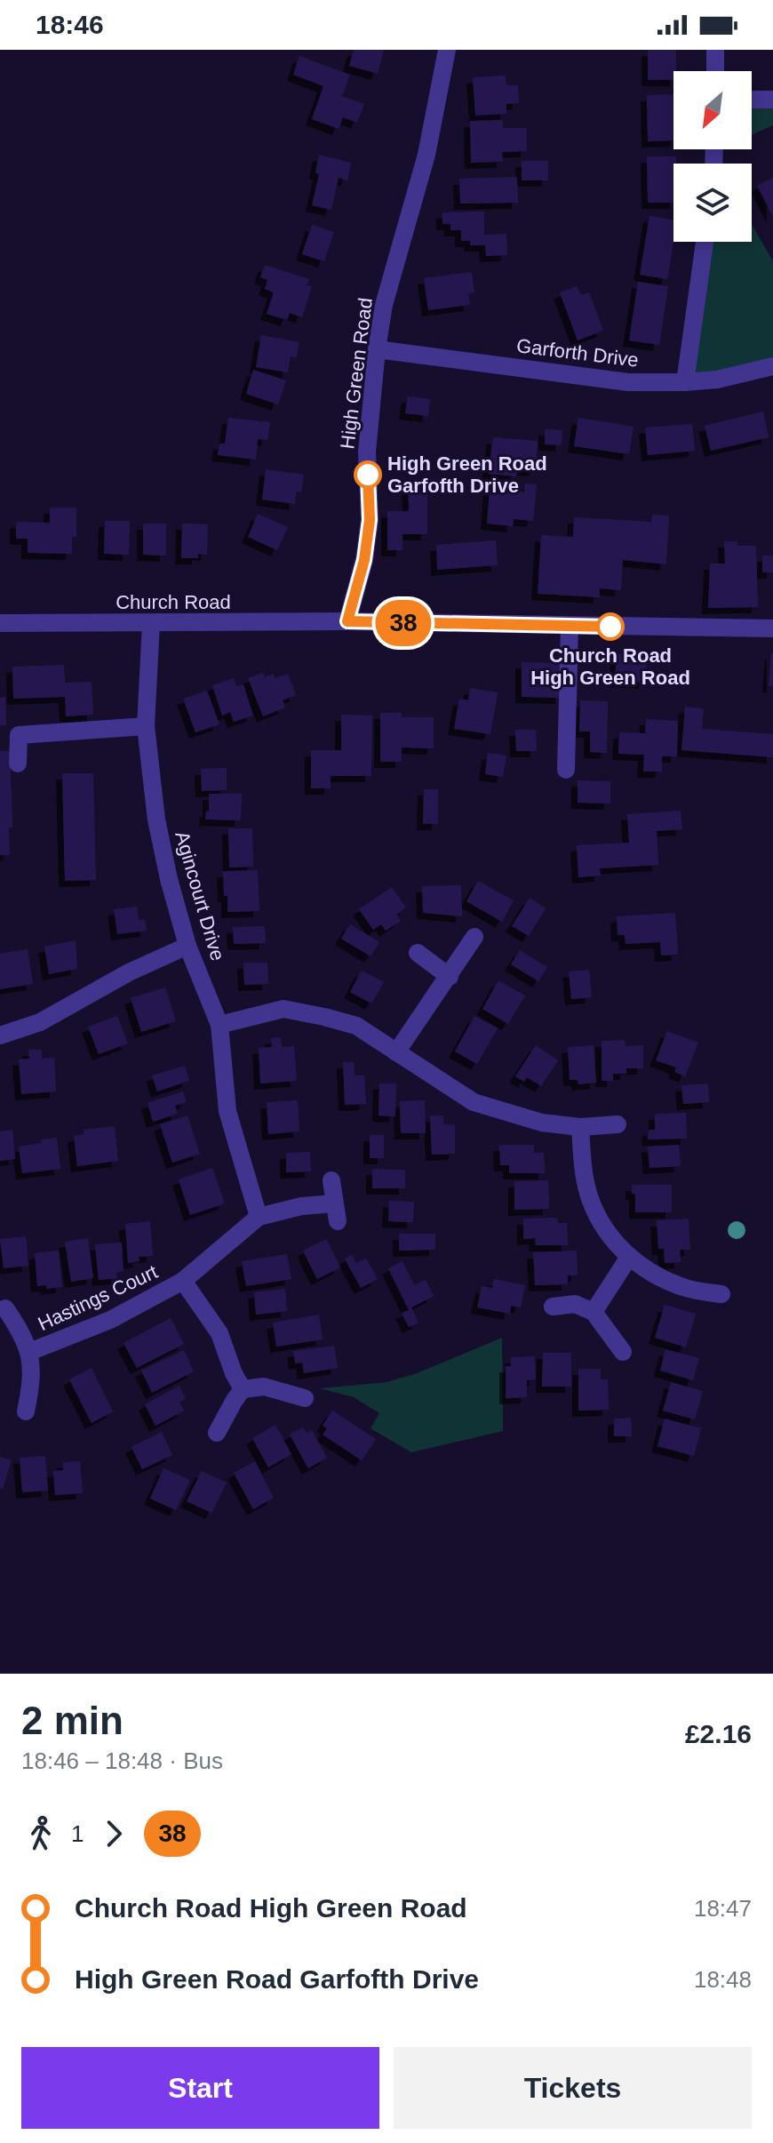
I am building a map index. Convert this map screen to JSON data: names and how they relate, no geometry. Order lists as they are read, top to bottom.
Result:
{
  "streets": {
    "street": [
      "Garforth Drive",
      "High Green Road",
      "Church Road",
      "Agincourt Drive",
      "Hastings Court"
    ]
  },
  "crossings": [
    ["Garforth Drive", "High Green Road"],
    ["High Green Road", "Church Road"],
    ["Church Road", "Agincourt Drive"],
    ["Agincourt Drive", "Hastings Court"]
  ],
  "places": ["High Green Road Garfofth Drive", "Church Road High Green Road"],
  "lines": ["bus line 38"],
  "north": "bottom left",
  "page": {
    "status": "18:46",
    "on_map": "38",
    "heading": ["2 min", "18:46 – 18:48 · Bus", "£2.16"],
    "legs": ["1", "38"],
    "list": [
      {
        "name": "Church Road High Green Road",
        "value": "18:47"
      },
      {
        "name": "High Green Road Garfofth Drive",
        "value": "18:48"
      }
    ],
    "buttons": ["Start", "Tickets"]
  }
}
